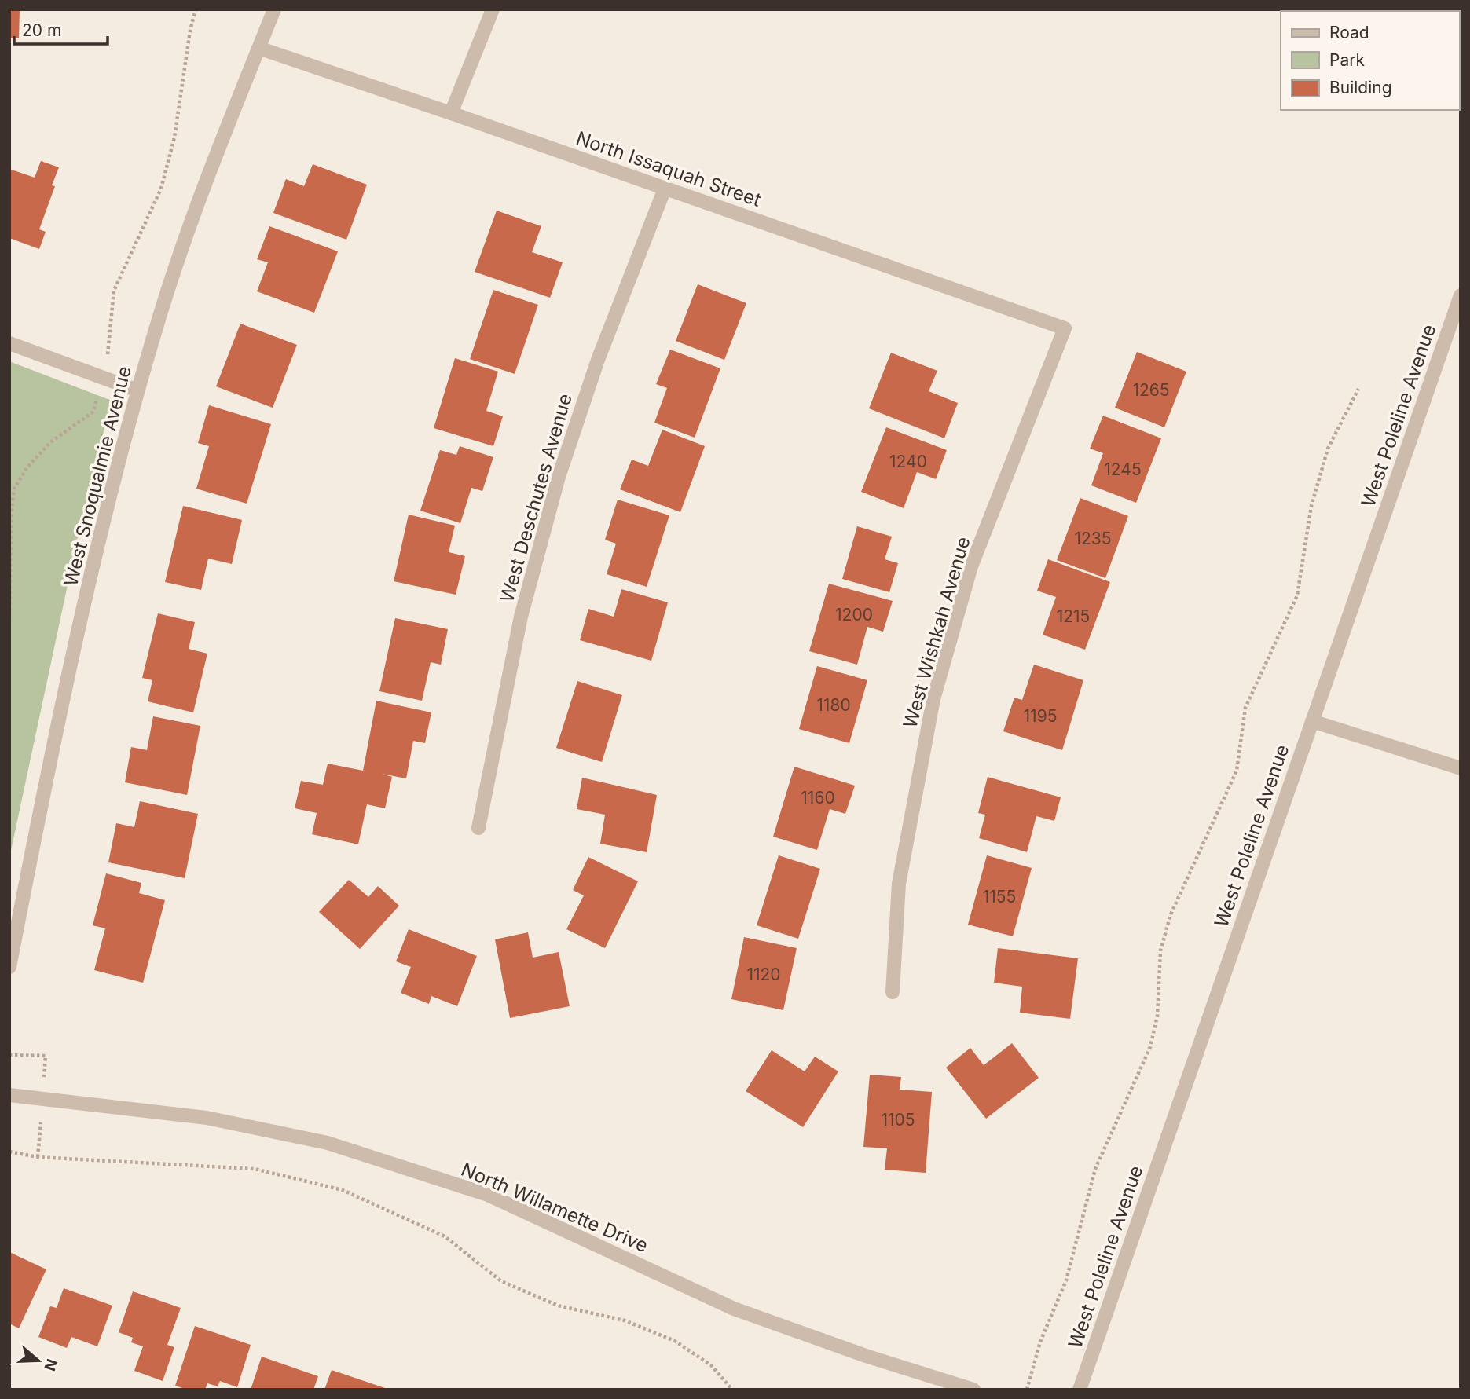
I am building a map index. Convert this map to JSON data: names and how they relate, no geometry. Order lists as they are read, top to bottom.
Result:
{
  "streets": {
    "street": [
      "North Issaquah Street",
      "West Poleline Avenue",
      "West Snoqualmie Avenue",
      "West Deschutes Avenue",
      "West Wishkah Avenue",
      "North Willamette Drive"
    ]
  },
  "crossings": [
    ["North Issaquah Street", "West Snoqualmie Avenue"],
    ["North Issaquah Street", "West Deschutes Avenue"],
    ["North Issaquah Street", "West Wishkah Avenue"]
  ],
  "house_numbers": [
    "1265",
    "1240",
    "1245",
    "1235",
    "1200",
    "1215",
    "1180",
    "1195",
    "1160",
    "1155",
    "1120",
    "1105"
  ],
  "legend": ["Road", "Park", "Building"],
  "scale_bar": "20 m",
  "north": "right"
}
